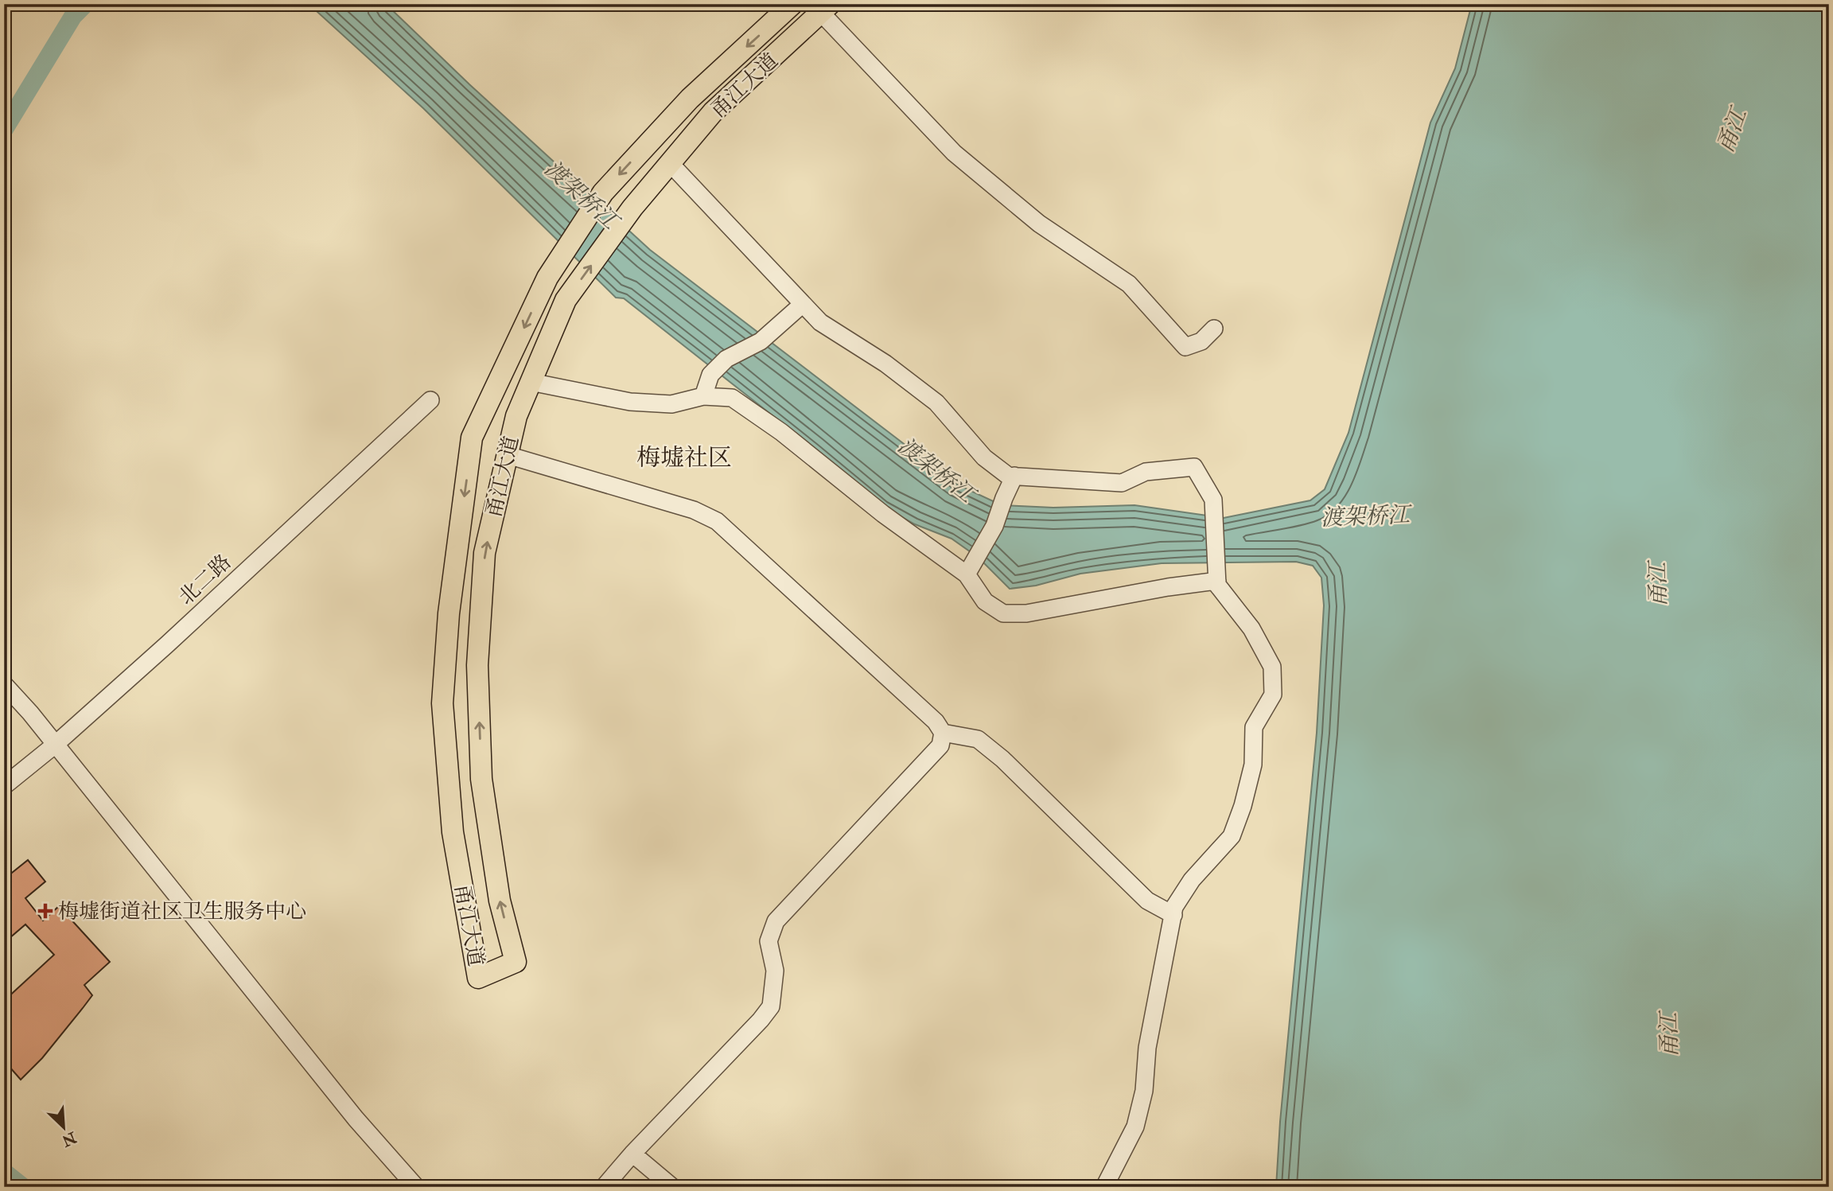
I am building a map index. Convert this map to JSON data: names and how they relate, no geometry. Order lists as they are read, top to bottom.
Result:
{
  "streets": {
    "main road": ["甬江大道"],
    "street": ["北二路"]
  },
  "districts": ["梅墟社区"],
  "water": ["甬江", "渡架桥江"],
  "places": {
    "health": ["梅墟街道社区卫生服务中心"]
  },
  "north": "bottom right"
}
